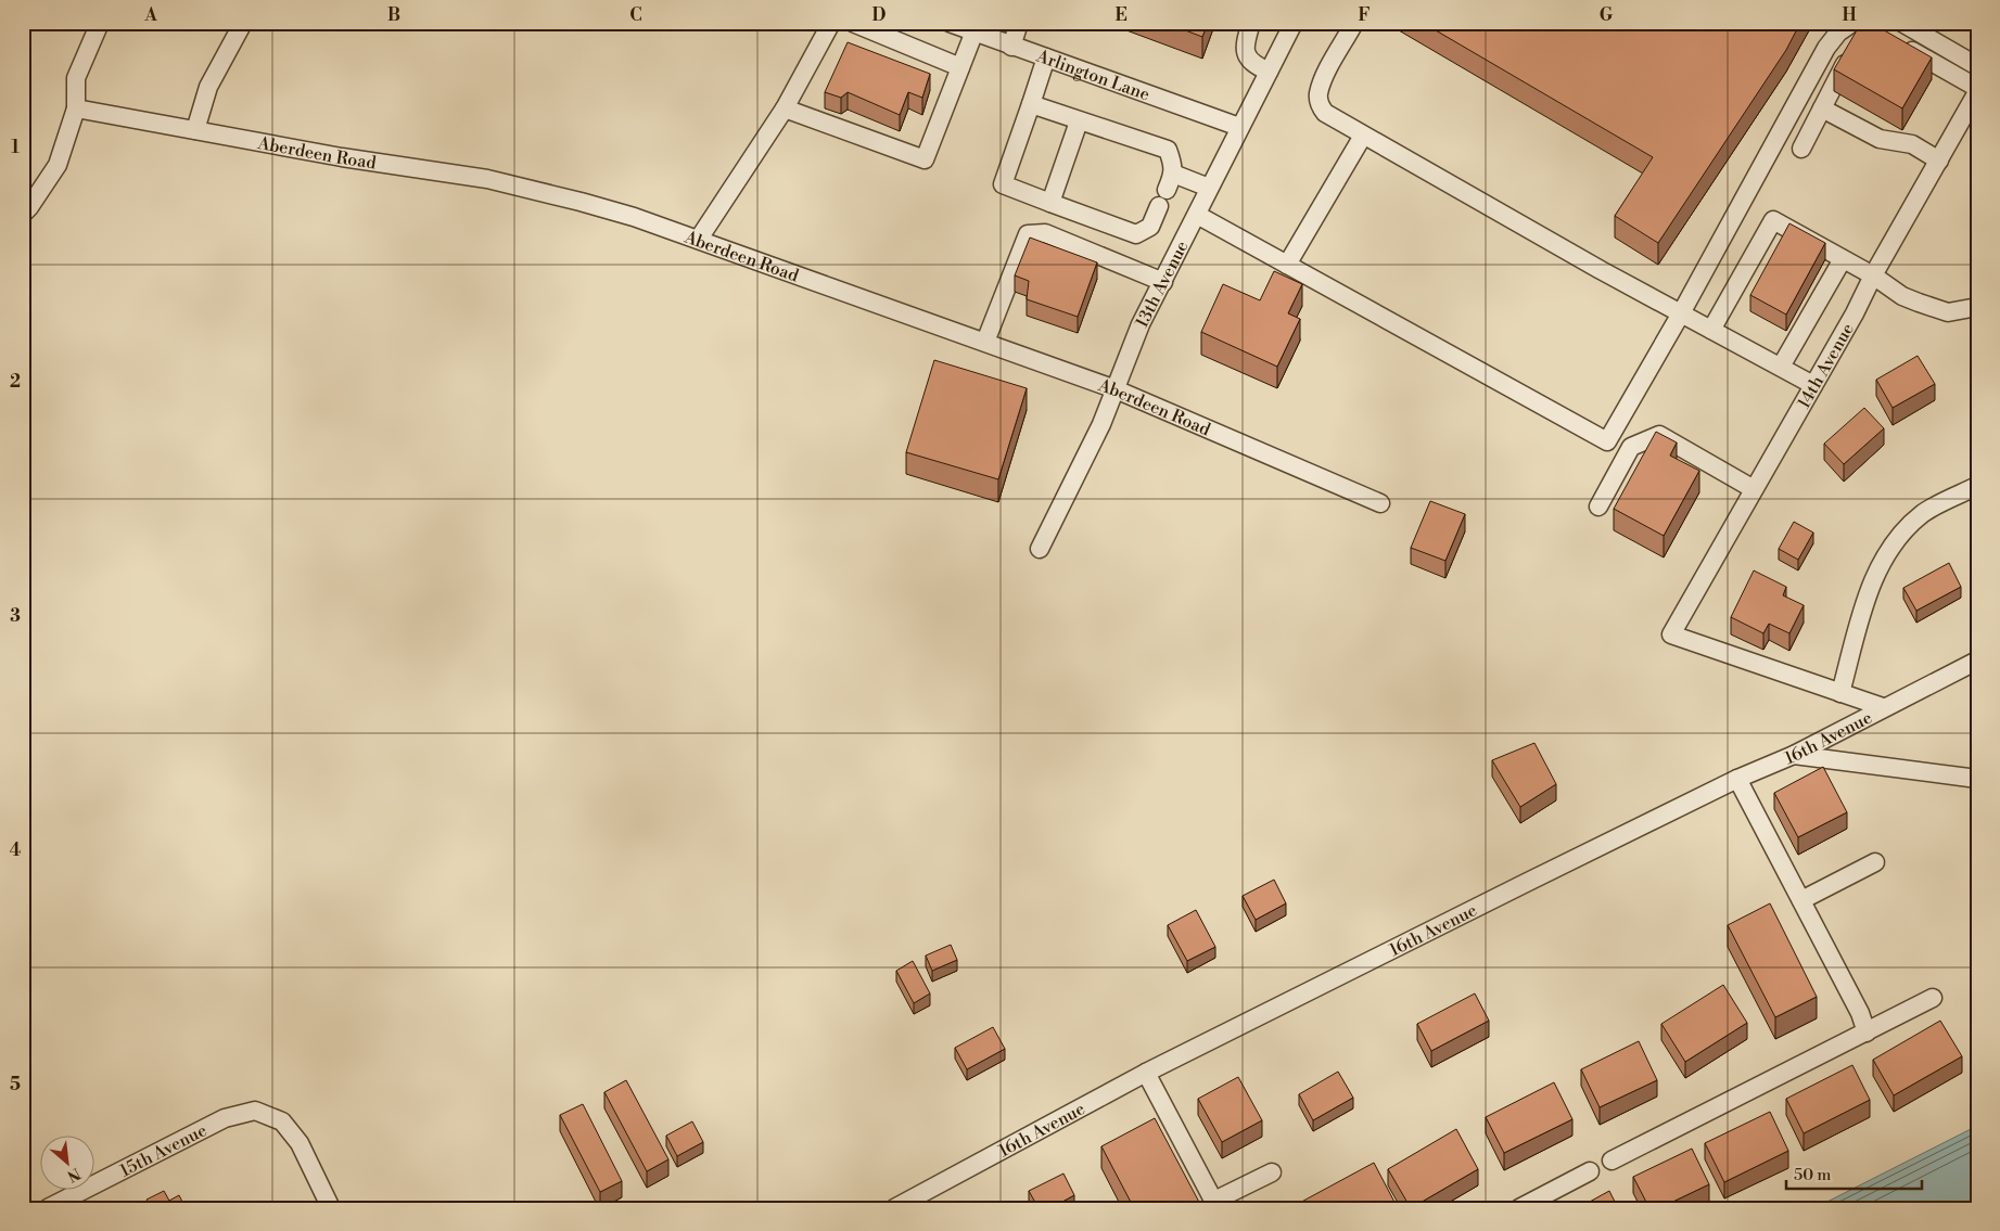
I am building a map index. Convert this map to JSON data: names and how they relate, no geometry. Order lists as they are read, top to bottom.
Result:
{
  "streets": {
    "street": [
      "Arlington Lane",
      "Aberdeen Road",
      "13th Avenue",
      "14th Avenue",
      "16th Avenue",
      "15th Avenue"
    ]
  },
  "crossings": [
    ["Arlington Lane", "13th Avenue"],
    ["Aberdeen Road", "13th Avenue"]
  ],
  "scale_bar": "50 m",
  "north": "bottom right",
  "grid": {
    "columns": [
      "A",
      "B",
      "C",
      "D",
      "E",
      "F",
      "G",
      "H"
    ],
    "rows": [
      "1",
      "2",
      "3",
      "4",
      "5"
    ]
  }
}
